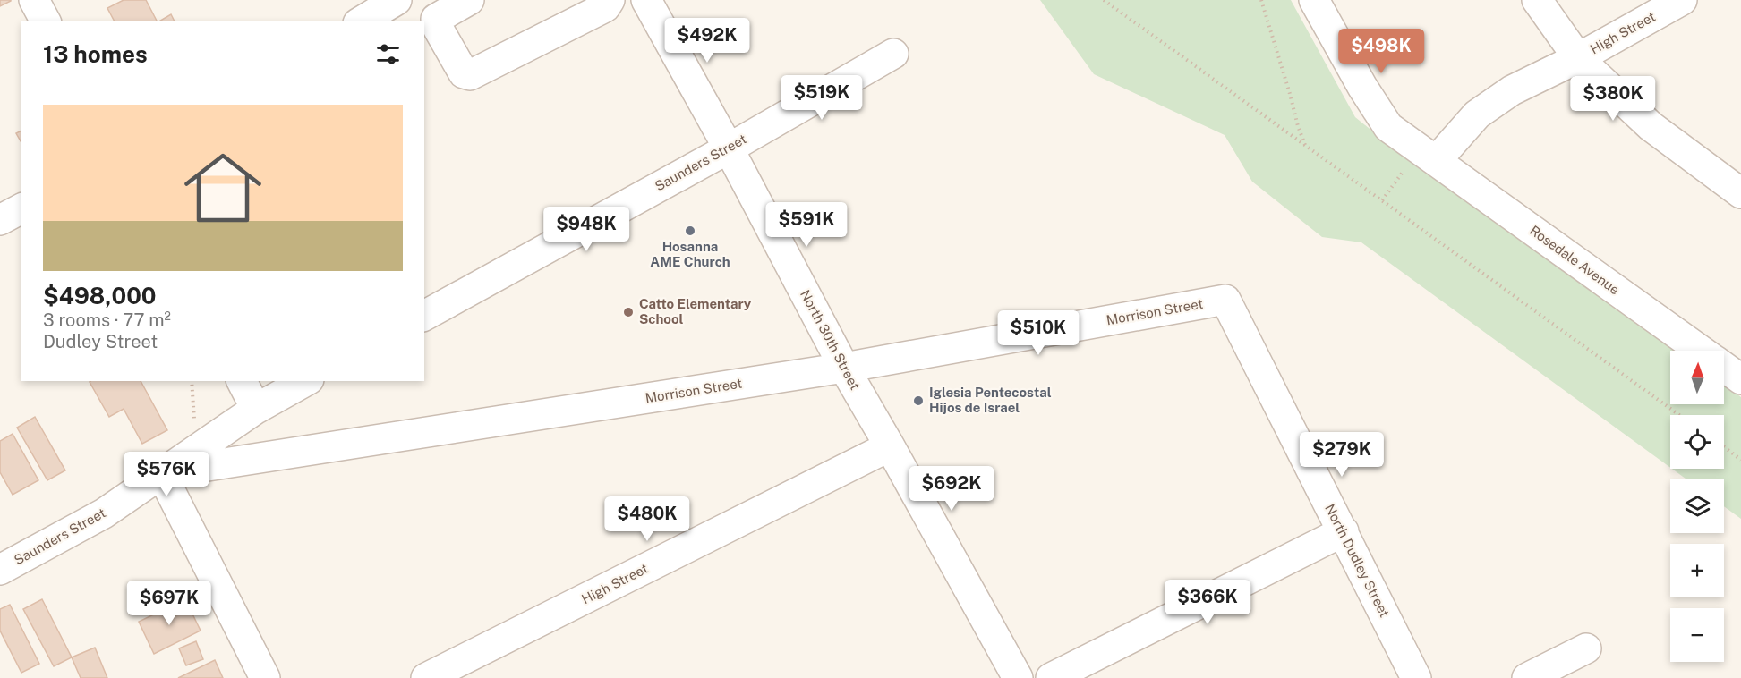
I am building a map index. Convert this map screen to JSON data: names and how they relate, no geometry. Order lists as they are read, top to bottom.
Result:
{
  "streets": {
    "street": [
      "High Street",
      "Saunders Street",
      "Rosedale Avenue",
      "Morrison Street",
      "North 30th Street",
      "North Dudley Street"
    ]
  },
  "crossings": [
    ["High Street", "Rosedale Avenue"],
    ["High Street", "North 30th Street"],
    ["Saunders Street", "Morrison Street"],
    ["Saunders Street", "North 30th Street"],
    ["Morrison Street", "North 30th Street"],
    ["Morrison Street", "North Dudley Street"]
  ],
  "places": ["Hosanna AME Church", "Catto Elementary School", "Iglesia Pentecostal Hijos de Israel"],
  "north": "top",
  "page": {
    "price": [
      "$492K",
      "$498K",
      "$519K",
      "$380K",
      "$591K",
      "$948K",
      "$510K",
      "$279K",
      "$576K",
      "$692K",
      "$480K",
      "$366K",
      "$697K"
    ],
    "heading": "13 homes",
    "list": [
      {
        "name": "$498,000",
        "note": "3 rooms · 77 m² · Dudley Street"
      }
    ],
    "map_buttons": ["+", "−"]
  }
}
